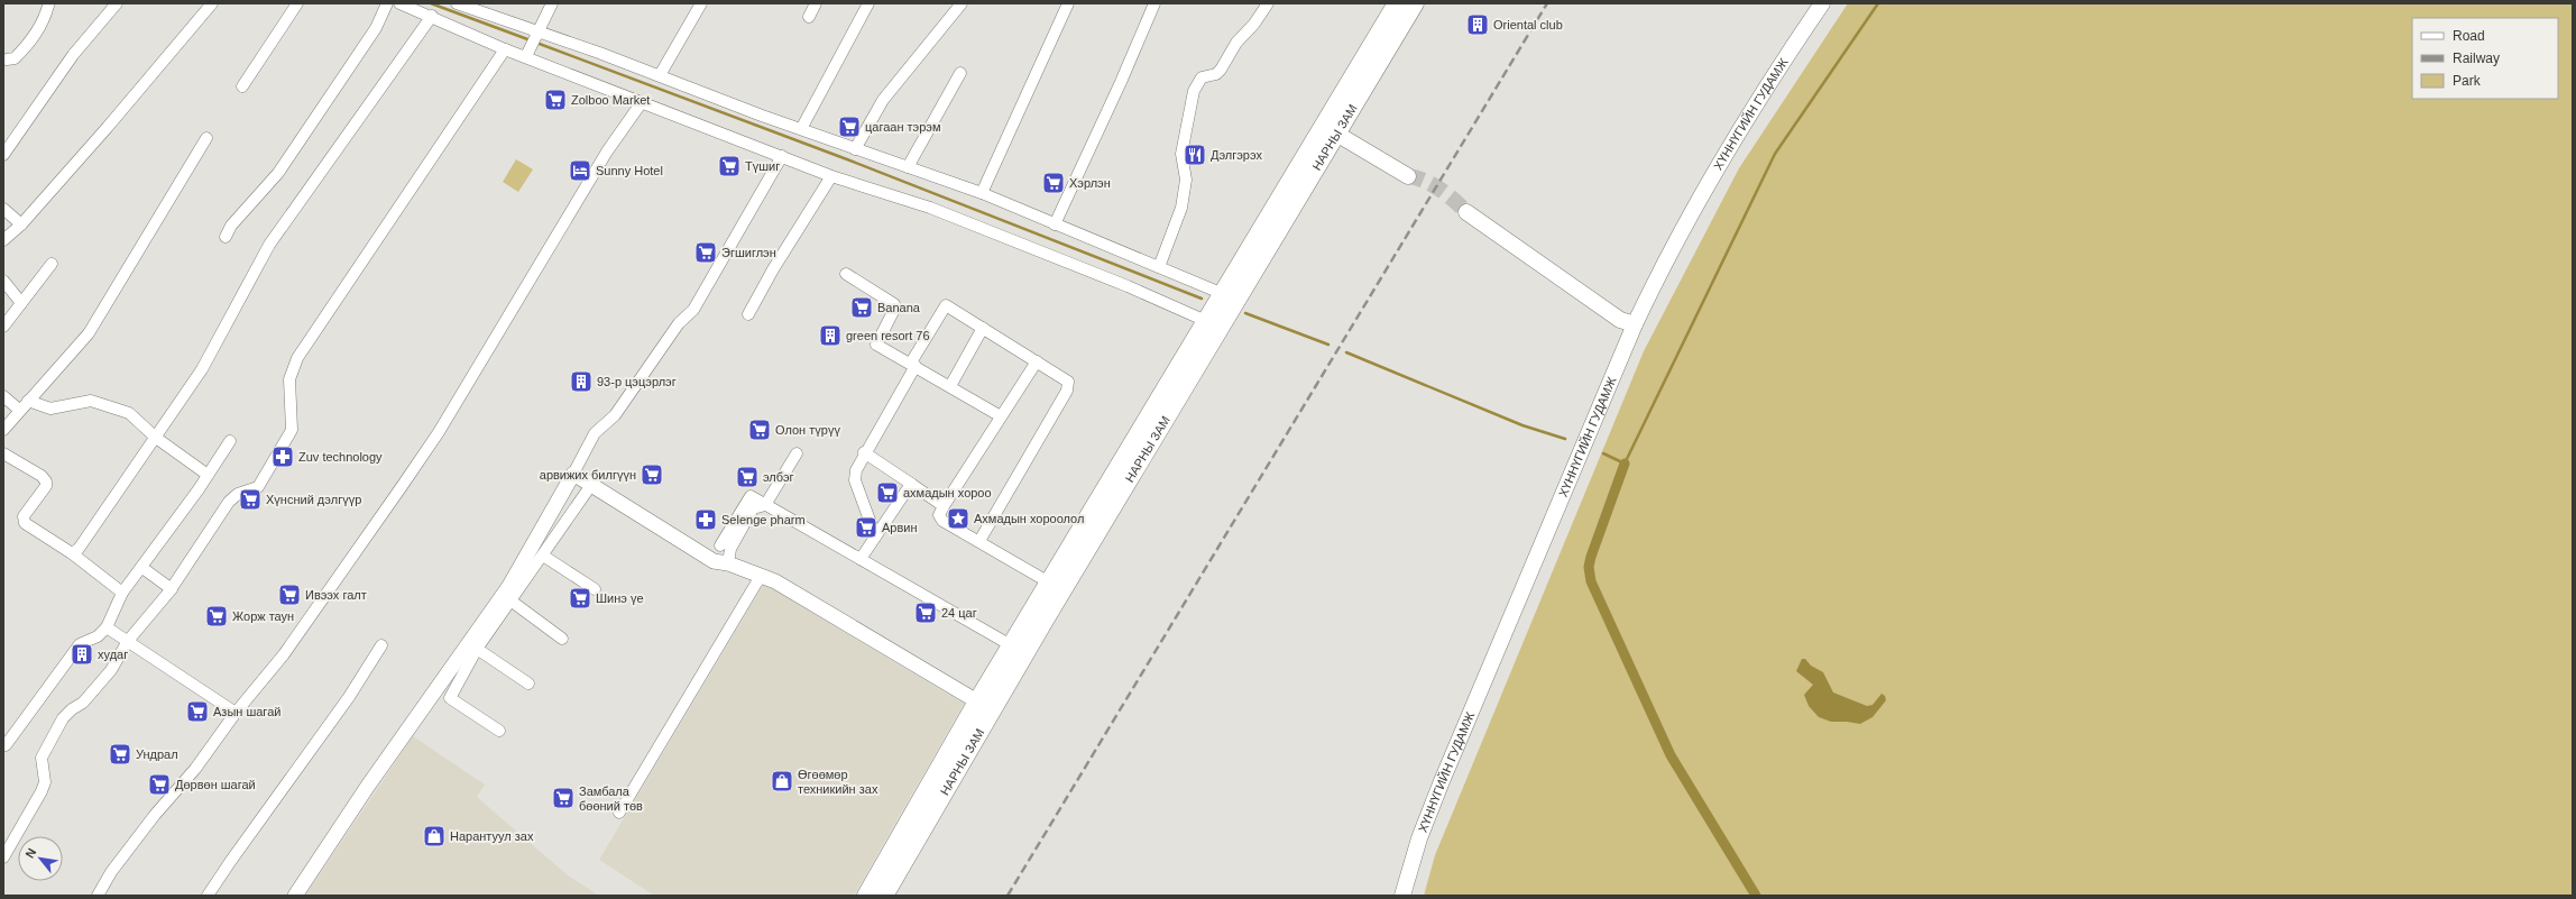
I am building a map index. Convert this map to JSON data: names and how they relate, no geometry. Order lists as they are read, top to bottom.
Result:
{
  "streets": {
    "main road": ["ХҮННҮГИЙН ГУДАМЖ", "НАРНЫ ЗАМ"]
  },
  "places": {
    "building": [
      "Oriental club",
      "green resort 76",
      "93-р цэцэрлэг",
      "худаг"
    ],
    "supermarket": [
      "Zolboo Market",
      "цагаан тэрэм",
      "Түшиг",
      "Хэрлэн",
      "Эгшиглэн",
      "Banana",
      "Олон түрүү",
      "арвижих билгүүн",
      "элбэг",
      "ахмадын хороо",
      "Хүнсний дэлгүүр",
      "Арвин",
      "Ивээх галт",
      "Шинэ үе",
      "24 цаг",
      "Жорж таун",
      "Азын шагай",
      "Ундрал",
      "Дөрвөн шагай",
      "Замбала бөөний төв"
    ],
    "restaurant": ["Дэлгэрэх"],
    "hotel": ["Sunny Hotel"],
    "pharmacy": ["Zuv technology", "Selenge pharm"],
    "place": ["Ахмадын хороолол"],
    "shop": ["Өгөөмөр техникийн зах", "Нарантуул зах"]
  },
  "legend": ["Road", "Railway", "Park"],
  "north": "top left"
}
